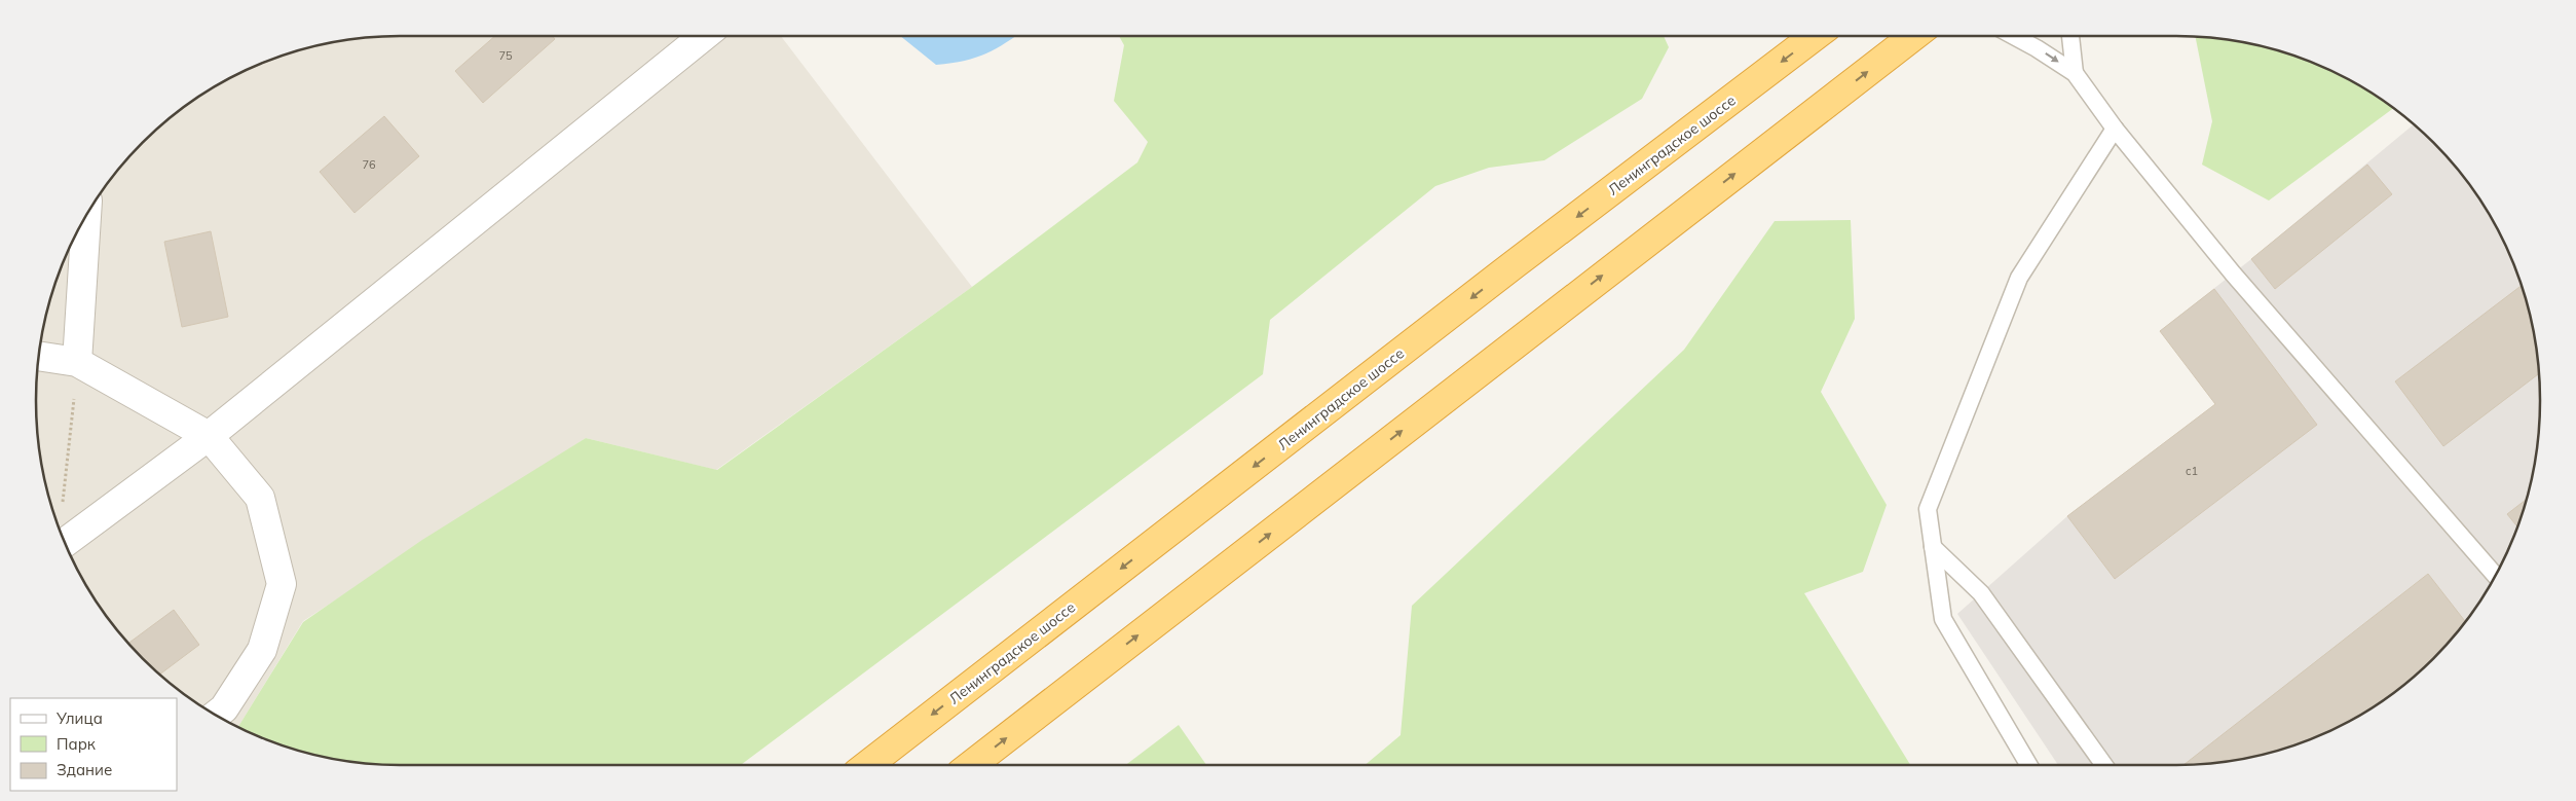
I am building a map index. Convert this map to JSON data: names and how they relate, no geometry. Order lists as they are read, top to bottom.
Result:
{
  "streets": {
    "highway": ["Ленинградское шоссе"]
  },
  "house_numbers": ["75", "76", "с1"],
  "legend": ["Улица", "Парк", "Здание"]
}
